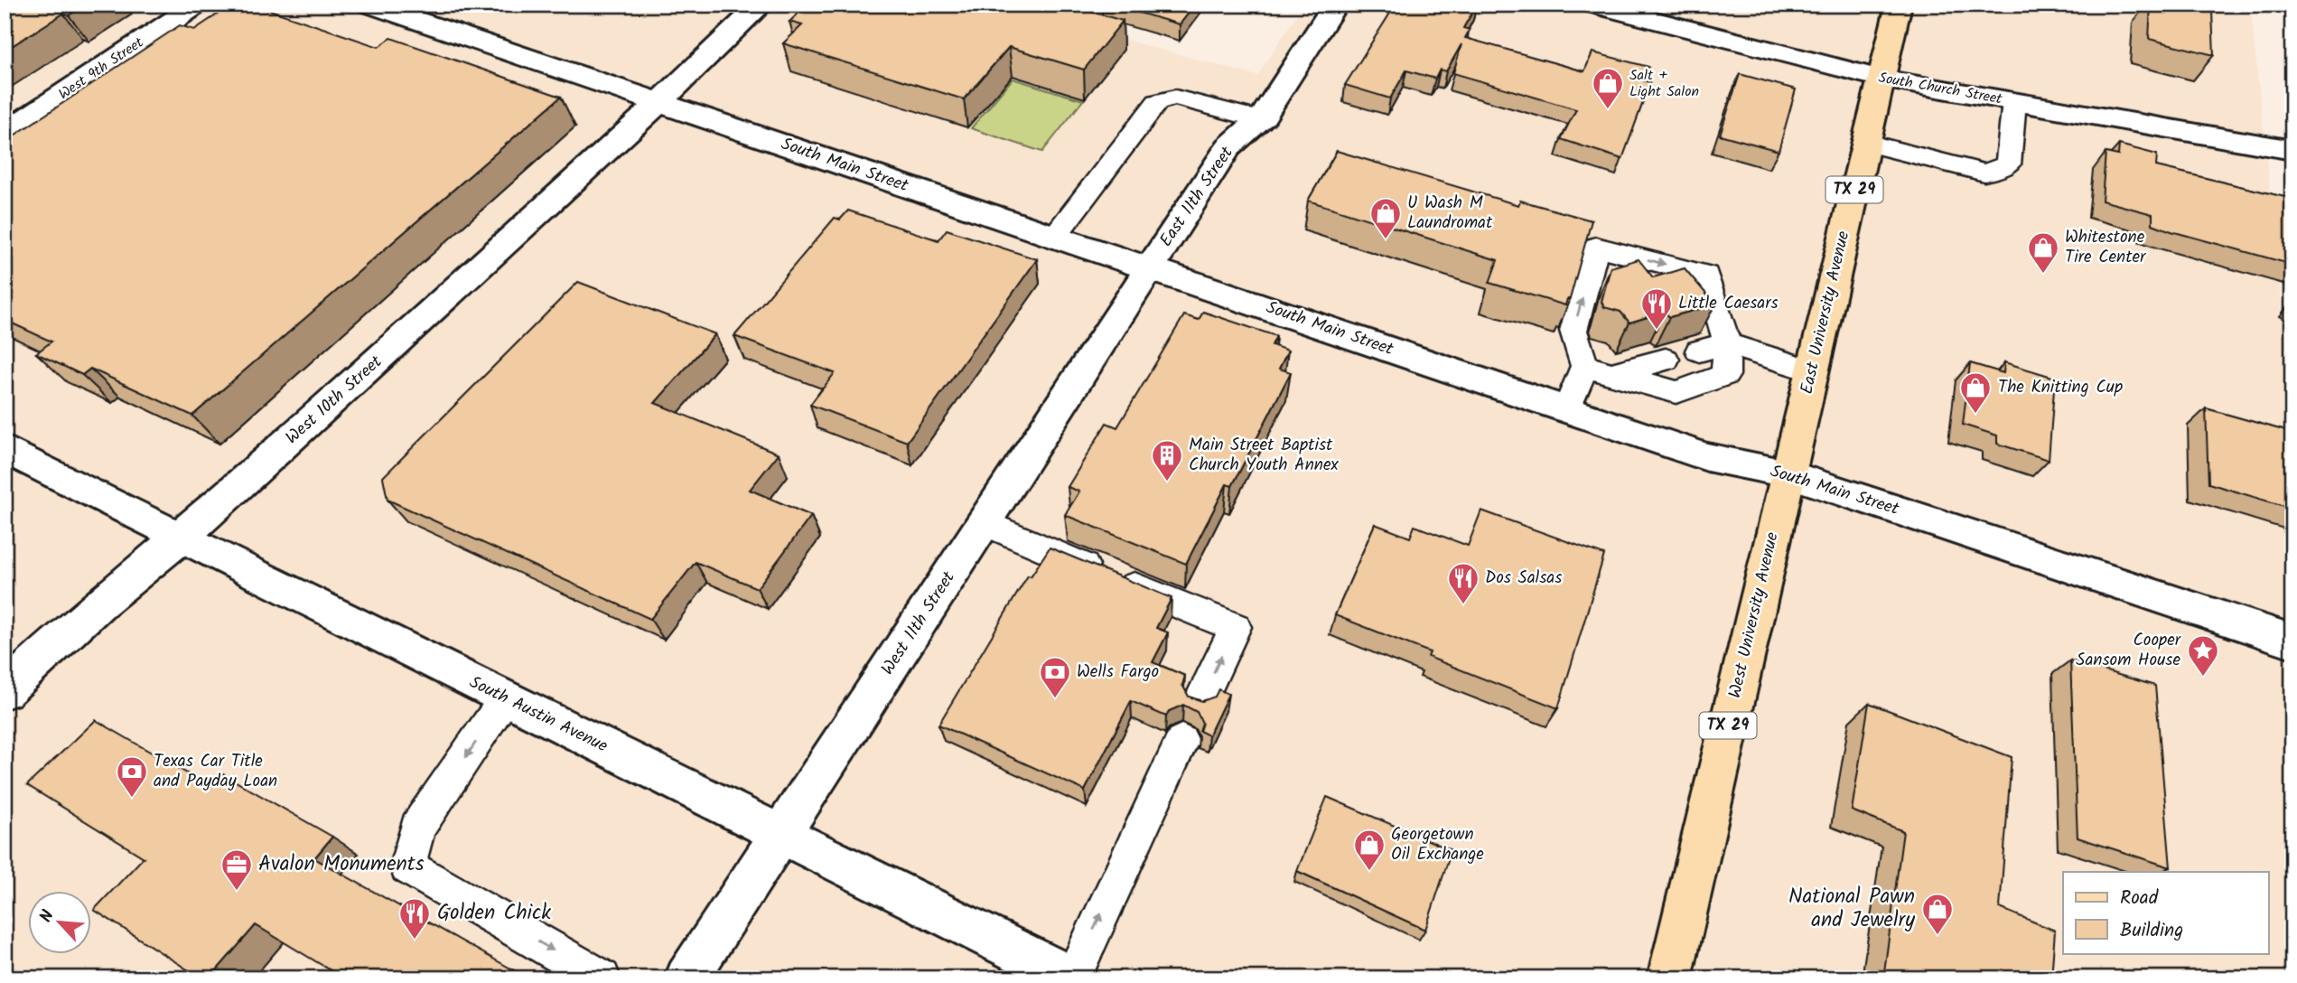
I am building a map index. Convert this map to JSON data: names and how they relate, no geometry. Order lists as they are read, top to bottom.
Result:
{
  "streets": {
    "main road": ["TX 29", "East University Avenue", "West University Avenue"],
    "street": [
      "West 9th Street",
      "South Church Street",
      "South Main Street",
      "East 11th Street",
      "West 10th Street",
      "West 11th Street",
      "South Austin Avenue"
    ]
  },
  "crossings": [
    ["South Church Street", "East University Avenue"],
    ["South Main Street", "East 11th Street"],
    ["South Main Street", "East University Avenue"],
    ["South Main Street", "West 10th Street"],
    ["South Main Street", "West University Avenue"],
    ["South Main Street", "West 11th Street"],
    ["East 11th Street", "West 11th Street"],
    ["East University Avenue", "West University Avenue"],
    ["West 10th Street", "South Austin Avenue"],
    ["West 11th Street", "South Austin Avenue"]
  ],
  "places": {
    "shop": [
      "Salt + Light Salon",
      "U Wash M Laundromat",
      "Whitestone Tire Center",
      "The Knitting Cup",
      "Georgetown Oil Exchange",
      "National Pawn and Jewelry"
    ],
    "restaurant": ["Little Caesars", "Dos Salsas", "Golden Chick"],
    "building": ["Main Street Baptist Church Youth Annex"],
    "place": ["Cooper Sansom House"],
    "bank": ["Wells Fargo", "Texas Car Title and Payday Loan"],
    "office": ["Avalon Monuments"]
  },
  "legend": ["Road", "Building"],
  "north": "top left"
}
